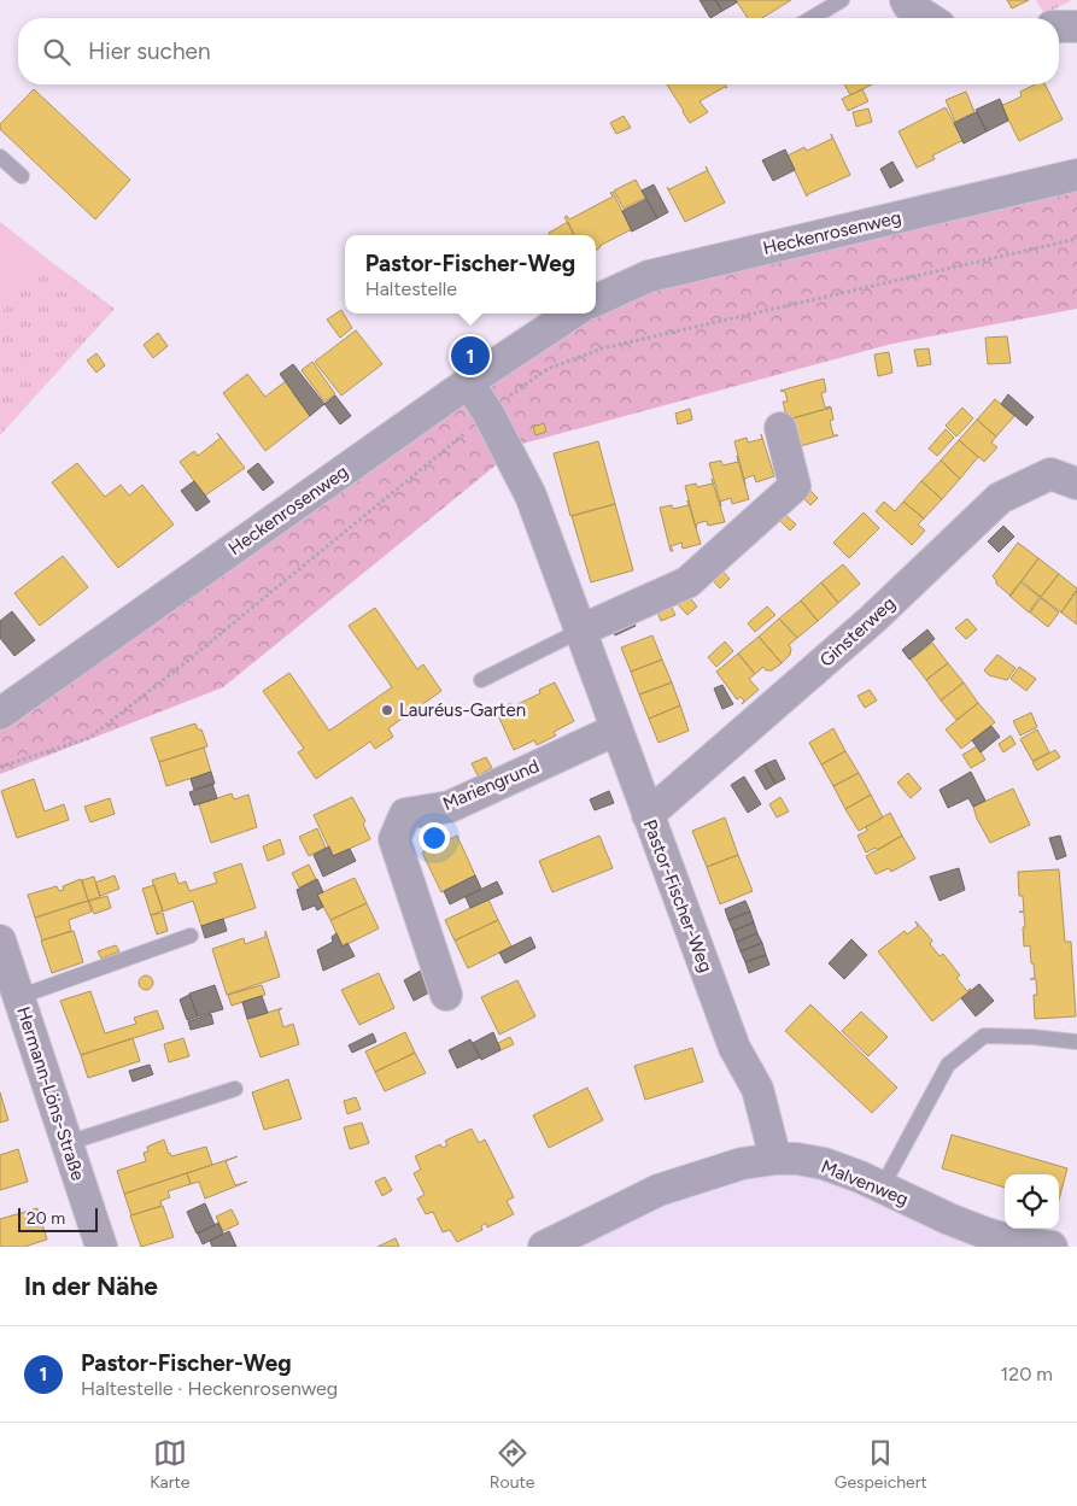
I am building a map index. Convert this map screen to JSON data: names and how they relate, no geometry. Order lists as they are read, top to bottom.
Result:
{
  "streets": {
    "street": [
      "Heckenrosenweg",
      "Ginsterweg",
      "Mariengrund",
      "Pastor-Fischer-Weg",
      "Hermann-Löns-Straße",
      "Malvenweg"
    ]
  },
  "crossings": [
    ["Heckenrosenweg", "Pastor-Fischer-Weg"],
    ["Ginsterweg", "Pastor-Fischer-Weg"],
    ["Mariengrund", "Pastor-Fischer-Weg"],
    ["Pastor-Fischer-Weg", "Malvenweg"]
  ],
  "places": ["Lauréus-Garten"],
  "scale_bar": "20 m",
  "page": {
    "search": "Hier suchen",
    "popup": ["Pastor-Fischer-Weg", "Haltestelle"],
    "pins": "1",
    "scale": "20 m",
    "heading": "In der Nähe",
    "list": [
      {
        "mark": "1",
        "name": "Pastor-Fischer-Weg",
        "note": "Haltestelle · Heckenrosenweg",
        "value": "120 m"
      }
    ],
    "nav": ["Karte", "Route", "Gespeichert"]
  }
}
